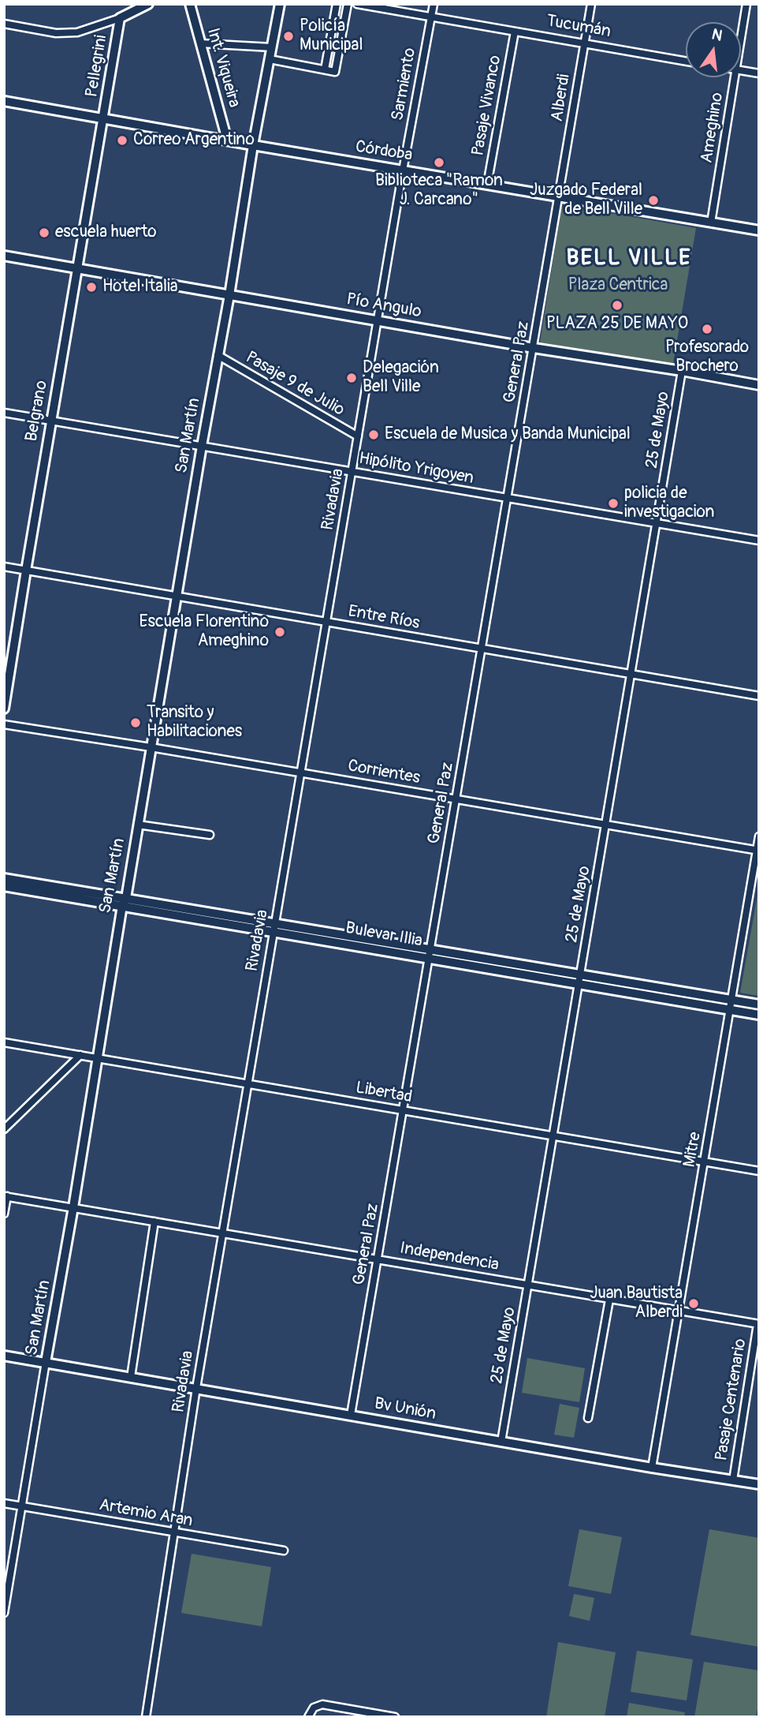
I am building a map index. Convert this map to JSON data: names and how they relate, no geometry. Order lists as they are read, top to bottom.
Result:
{
  "streets": {
    "main road": [
      "Pellegrini",
      "Int. Viqueira",
      "Córdoba",
      "Pío Angulo",
      "Belgrano",
      "San Martín",
      "Bulevar Illia",
      "Bv Unión"
    ],
    "street": [
      "Tucumán",
      "Sarmiento",
      "Alberdi",
      "Pasaje Vivanco",
      "Ameghino",
      "General Paz",
      "Pasaje 9 de Julio",
      "25 de Mayo",
      "Hipólito Yrigoyen",
      "Rivadavia",
      "Entre Ríos",
      "Corrientes",
      "Libertad",
      "Mitre",
      "Independencia",
      "Pasaje Centenario",
      "Artemio Aran"
    ]
  },
  "crossings": [
    ["Tucumán", "Sarmiento"],
    ["Tucumán", "Alberdi"],
    ["Tucumán", "Pasaje Vivanco"],
    ["Pellegrini", "Córdoba"],
    ["Pellegrini", "Belgrano"],
    ["Int. Viqueira", "Córdoba"],
    ["Sarmiento", "Córdoba"],
    ["Sarmiento", "Rivadavia"],
    ["Alberdi", "Córdoba"],
    ["Alberdi", "General Paz"],
    ["Pasaje Vivanco", "Córdoba"],
    ["Ameghino", "Córdoba"],
    ["Córdoba", "General Paz"],
    ["Córdoba", "Belgrano"],
    ["Córdoba", "San Martín"],
    ["Córdoba", "Rivadavia"],
    ["Pío Angulo", "General Paz"],
    ["Pío Angulo", "Belgrano"],
    ["Pío Angulo", "25 de Mayo"],
    ["Pío Angulo", "San Martín"],
    ["Pío Angulo", "Rivadavia"],
    ["General Paz", "Hipólito Yrigoyen"],
    ["General Paz", "Entre Ríos"],
    ["General Paz", "Corrientes"],
    ["General Paz", "Bulevar Illia"],
    ["General Paz", "Libertad"],
    ["General Paz", "Independencia"],
    ["General Paz", "Bv Unión"],
    ["Pasaje 9 de Julio", "San Martín"],
    ["Pasaje 9 de Julio", "Rivadavia"],
    ["Belgrano", "Hipólito Yrigoyen"],
    ["Belgrano", "Entre Ríos"],
    ["25 de Mayo", "Hipólito Yrigoyen"],
    ["25 de Mayo", "Entre Ríos"],
    ["25 de Mayo", "Corrientes"],
    ["25 de Mayo", "Bulevar Illia"],
    ["25 de Mayo", "Libertad"],
    ["25 de Mayo", "Independencia"],
    ["25 de Mayo", "Bv Unión"],
    ["San Martín", "Hipólito Yrigoyen"],
    ["San Martín", "Entre Ríos"],
    ["San Martín", "Corrientes"],
    ["San Martín", "Bulevar Illia"],
    ["San Martín", "Libertad"],
    ["San Martín", "Independencia"],
    ["San Martín", "Bv Unión"],
    ["San Martín", "Artemio Aran"],
    ["Hipólito Yrigoyen", "Rivadavia"],
    ["Rivadavia", "Entre Ríos"],
    ["Rivadavia", "Corrientes"],
    ["Rivadavia", "Bulevar Illia"],
    ["Rivadavia", "Libertad"],
    ["Rivadavia", "Independencia"],
    ["Rivadavia", "Bv Unión"],
    ["Rivadavia", "Artemio Aran"],
    ["Corrientes", "Mitre"],
    ["Bulevar Illia", "Mitre"],
    ["Libertad", "Mitre"],
    ["Mitre", "Independencia"],
    ["Mitre", "Bv Unión"],
    ["Independencia", "Pasaje Centenario"],
    ["Pasaje Centenario", "Bv Unión"]
  ],
  "districts": ["BELL VILLE"],
  "parks": ["Plaza Centrica"],
  "places": [
    "Policía Municipal",
    "Correo Argentino",
    "Biblioteca \"Ramon J. Carcano\"",
    "Juzgado Federal de Bell Ville",
    "escuela huerto",
    "Hotel Italia",
    "PLAZA 25 DE MAYO",
    "Profesorado Brochero",
    "Delegación Bell Ville",
    "Escuela de Musica y Banda Municipal",
    "policia de investigacion",
    "Escuela Florentino Ameghino",
    "Transito y Habilitaciones",
    "Juan Bautista Alberdi"
  ],
  "north": "top"
}
